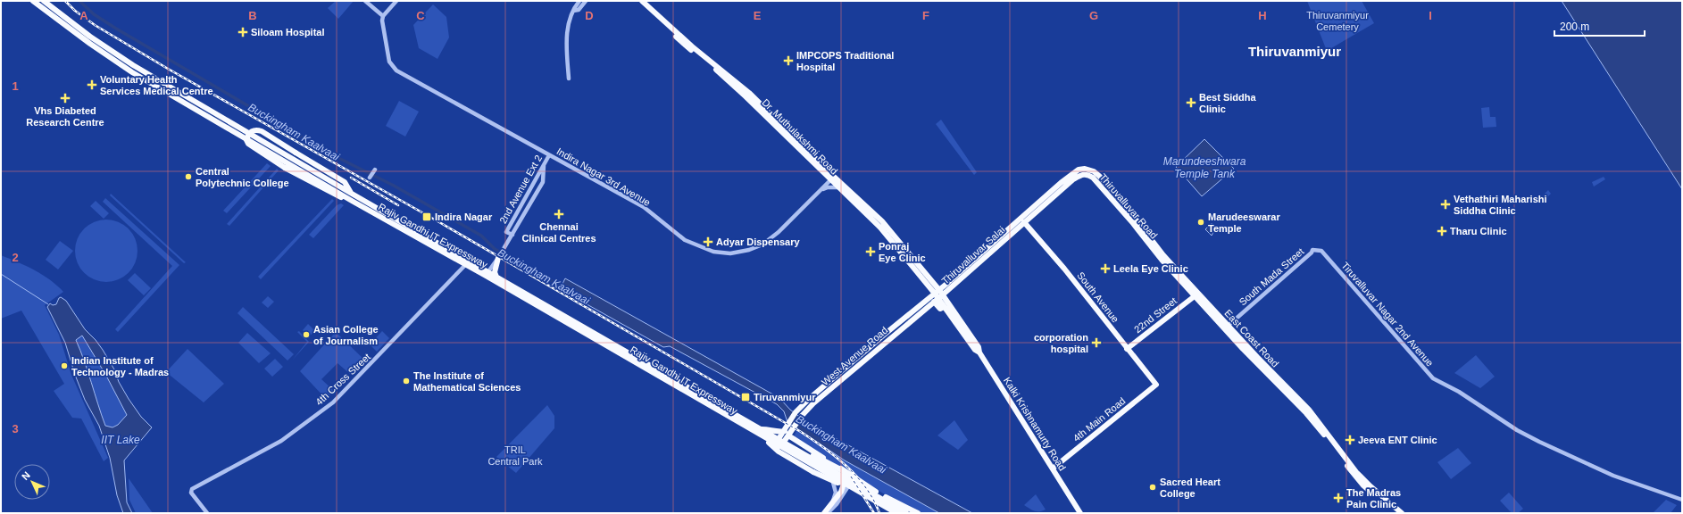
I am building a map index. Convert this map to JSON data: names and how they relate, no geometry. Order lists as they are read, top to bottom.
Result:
{
  "streets": {
    "main road": [
      "Dr. Muthulakshmi Road",
      "Thiruvalluvar Road",
      "Rajiv Gandhi IT Expressway",
      "Thiruvalluvar Salai",
      "South Avenue",
      "22nd Street",
      "East Coast Road",
      "West Avenue Road",
      "4th Main Road",
      "Kalki Krishnamurty Road"
    ],
    "street": [
      "Indira Nagar 3rd Avenue",
      "2nd Avenue Ext 2",
      "South Mada Street",
      "Tiruvalluvar Nagar 2nd Avenue",
      "4th Cross Street"
    ]
  },
  "crossings": [
    ["Dr. Muthulakshmi Road", "Indira Nagar 3rd Avenue"],
    ["Dr. Muthulakshmi Road", "Thiruvalluvar Road"],
    ["Dr. Muthulakshmi Road", "Thiruvalluvar Salai"],
    ["Dr. Muthulakshmi Road", "West Avenue Road"],
    ["Dr. Muthulakshmi Road", "Kalki Krishnamurty Road"],
    ["Indira Nagar 3rd Avenue", "2nd Avenue Ext 2"],
    ["Thiruvalluvar Road", "Thiruvalluvar Salai"],
    ["Thiruvalluvar Road", "South Avenue"],
    ["Thiruvalluvar Road", "22nd Street"],
    ["Thiruvalluvar Road", "East Coast Road"],
    ["Thiruvalluvar Road", "West Avenue Road"],
    ["Thiruvalluvar Road", "Kalki Krishnamurty Road"],
    ["Rajiv Gandhi IT Expressway", "West Avenue Road"],
    ["Rajiv Gandhi IT Expressway", "4th Cross Street"],
    ["Thiruvalluvar Salai", "South Avenue"],
    ["Thiruvalluvar Salai", "West Avenue Road"],
    ["Thiruvalluvar Salai", "Kalki Krishnamurty Road"],
    ["South Mada Street", "Tiruvalluvar Nagar 2nd Avenue"],
    ["South Mada Street", "East Coast Road"],
    ["South Avenue", "22nd Street"],
    ["South Avenue", "4th Main Road"],
    ["22nd Street", "East Coast Road"],
    ["West Avenue Road", "Kalki Krishnamurty Road"],
    ["4th Main Road", "Kalki Krishnamurty Road"]
  ],
  "districts": ["Thiruvanmiyur"],
  "water": ["Buckingham Kaalvaai", "Marundeeshwara Temple Tank", "IIT Lake"],
  "parks": ["Thiruvanmiyur Cemetery", "TRIL Central Park"],
  "places": {
    "health": [
      "Siloam Hospital",
      "IMPCOPS Traditional Hospital",
      "Voluntary Health Services Medical Centre",
      "Vhs Diabeted Research Centre",
      "Best Siddha Clinic",
      "Vethathiri Maharishi Siddha Clinic",
      "Chennai Clinical Centres",
      "Tharu Clinic",
      "Adyar Dispensary",
      "Ponraj Eye Clinic",
      "Leela Eye Clinic",
      "corporation hospital",
      "Jeeva ENT Clinic",
      "The Madras Pain Clinic"
    ],
    "other": [
      "Central Polytechnic College",
      "Marudeeswarar Temple",
      "Asian College of Journalism",
      "Indian Institute of Technology - Madras",
      "The Institute of Mathematical Sciences",
      "Sacred Heart College"
    ],
    "transit": ["Indira Nagar", "Tiruvanmiyur"]
  },
  "scale_bar": "200 m",
  "north": "top left",
  "grid": {
    "columns": [
      "A",
      "B",
      "C",
      "D",
      "E",
      "F",
      "G",
      "H",
      "I"
    ],
    "rows": ["1", "2", "3"]
  }
}
